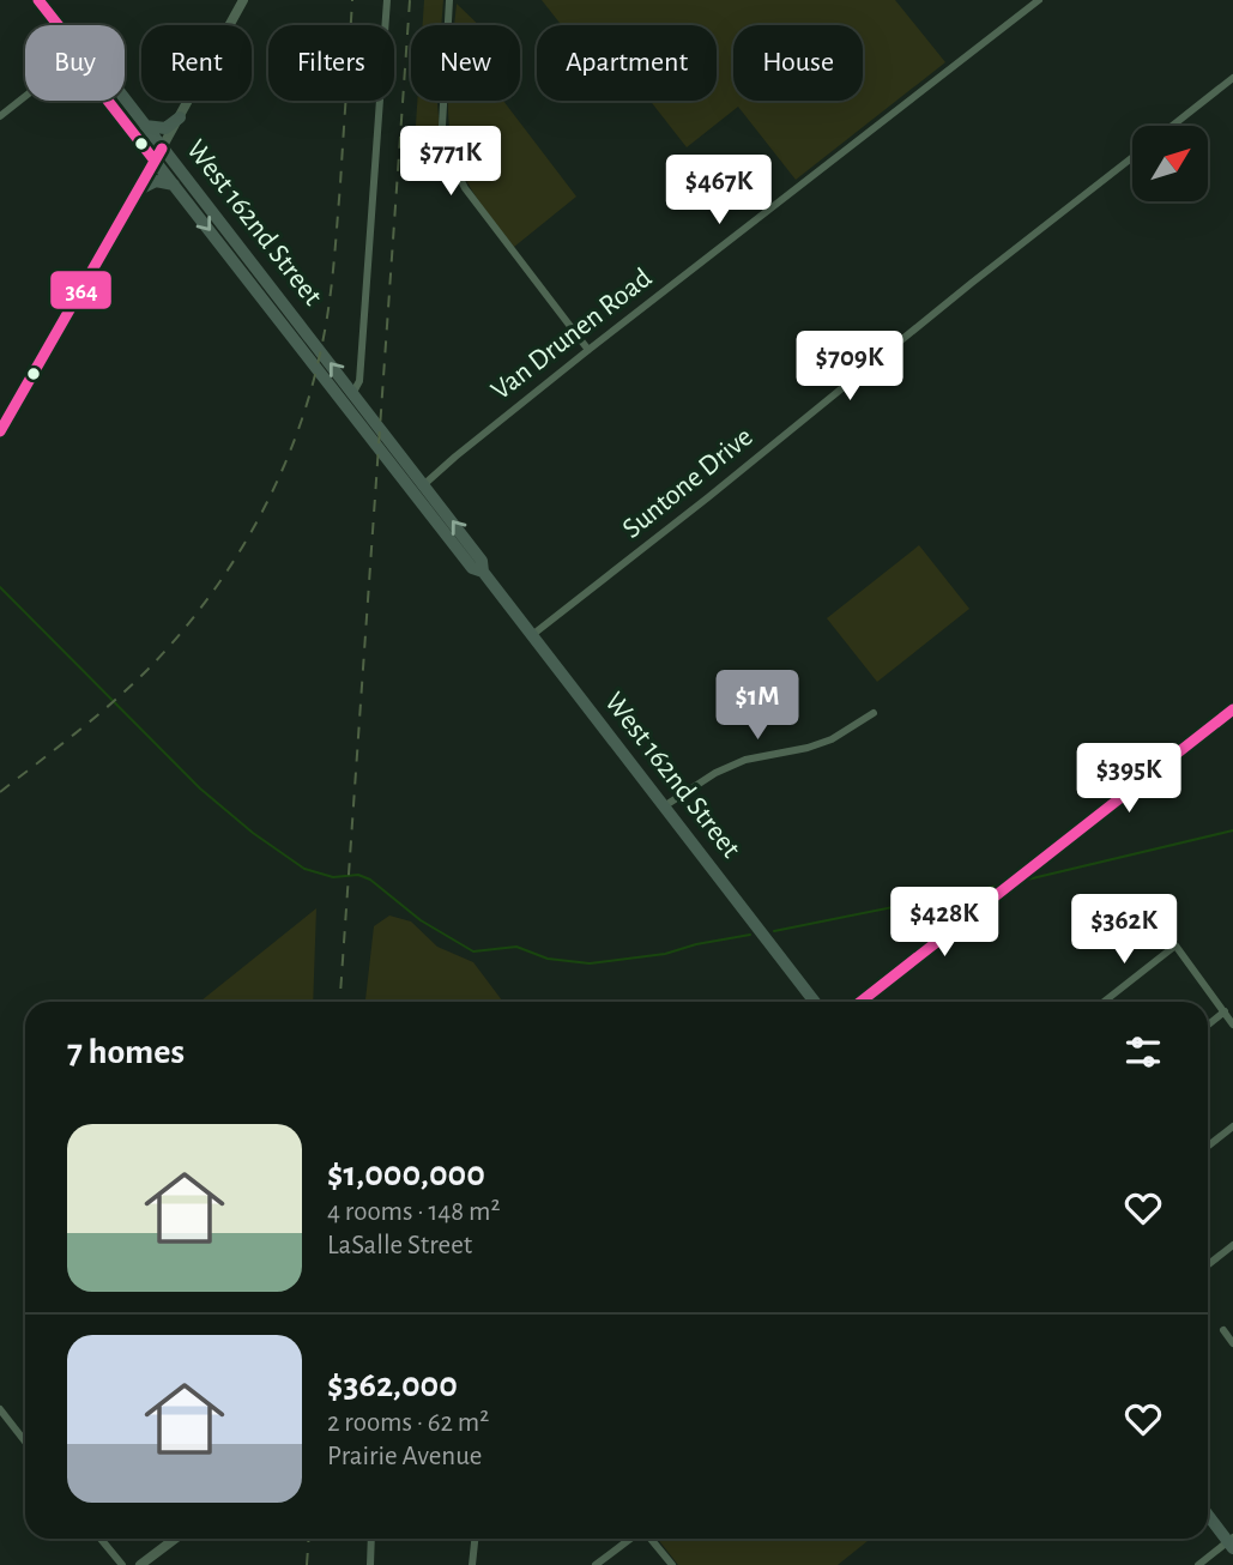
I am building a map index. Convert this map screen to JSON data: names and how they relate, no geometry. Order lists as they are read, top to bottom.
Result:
{
  "streets": {
    "main road": ["West 162nd Street"],
    "street": ["Van Drunen Road", "Suntone Drive"]
  },
  "crossings": [
    ["West 162nd Street", "Van Drunen Road"],
    ["West 162nd Street", "Suntone Drive"]
  ],
  "lines": ["transit line 364"],
  "north": "top right",
  "page": {
    "chip": [
      "Buy",
      "Rent",
      "Filters",
      "New",
      "Apartment",
      "House"
    ],
    "price": [
      "$771K",
      "$467K",
      "$709K",
      "$1M",
      "$395K",
      "$428K",
      "$362K"
    ],
    "heading": "7 homes",
    "list": [
      {
        "name": "$1,000,000",
        "note": "4 rooms · 148 m² · LaSalle Street"
      },
      {
        "name": "$362,000",
        "note": "2 rooms · 62 m² · Prairie Avenue"
      }
    ]
  }
}
